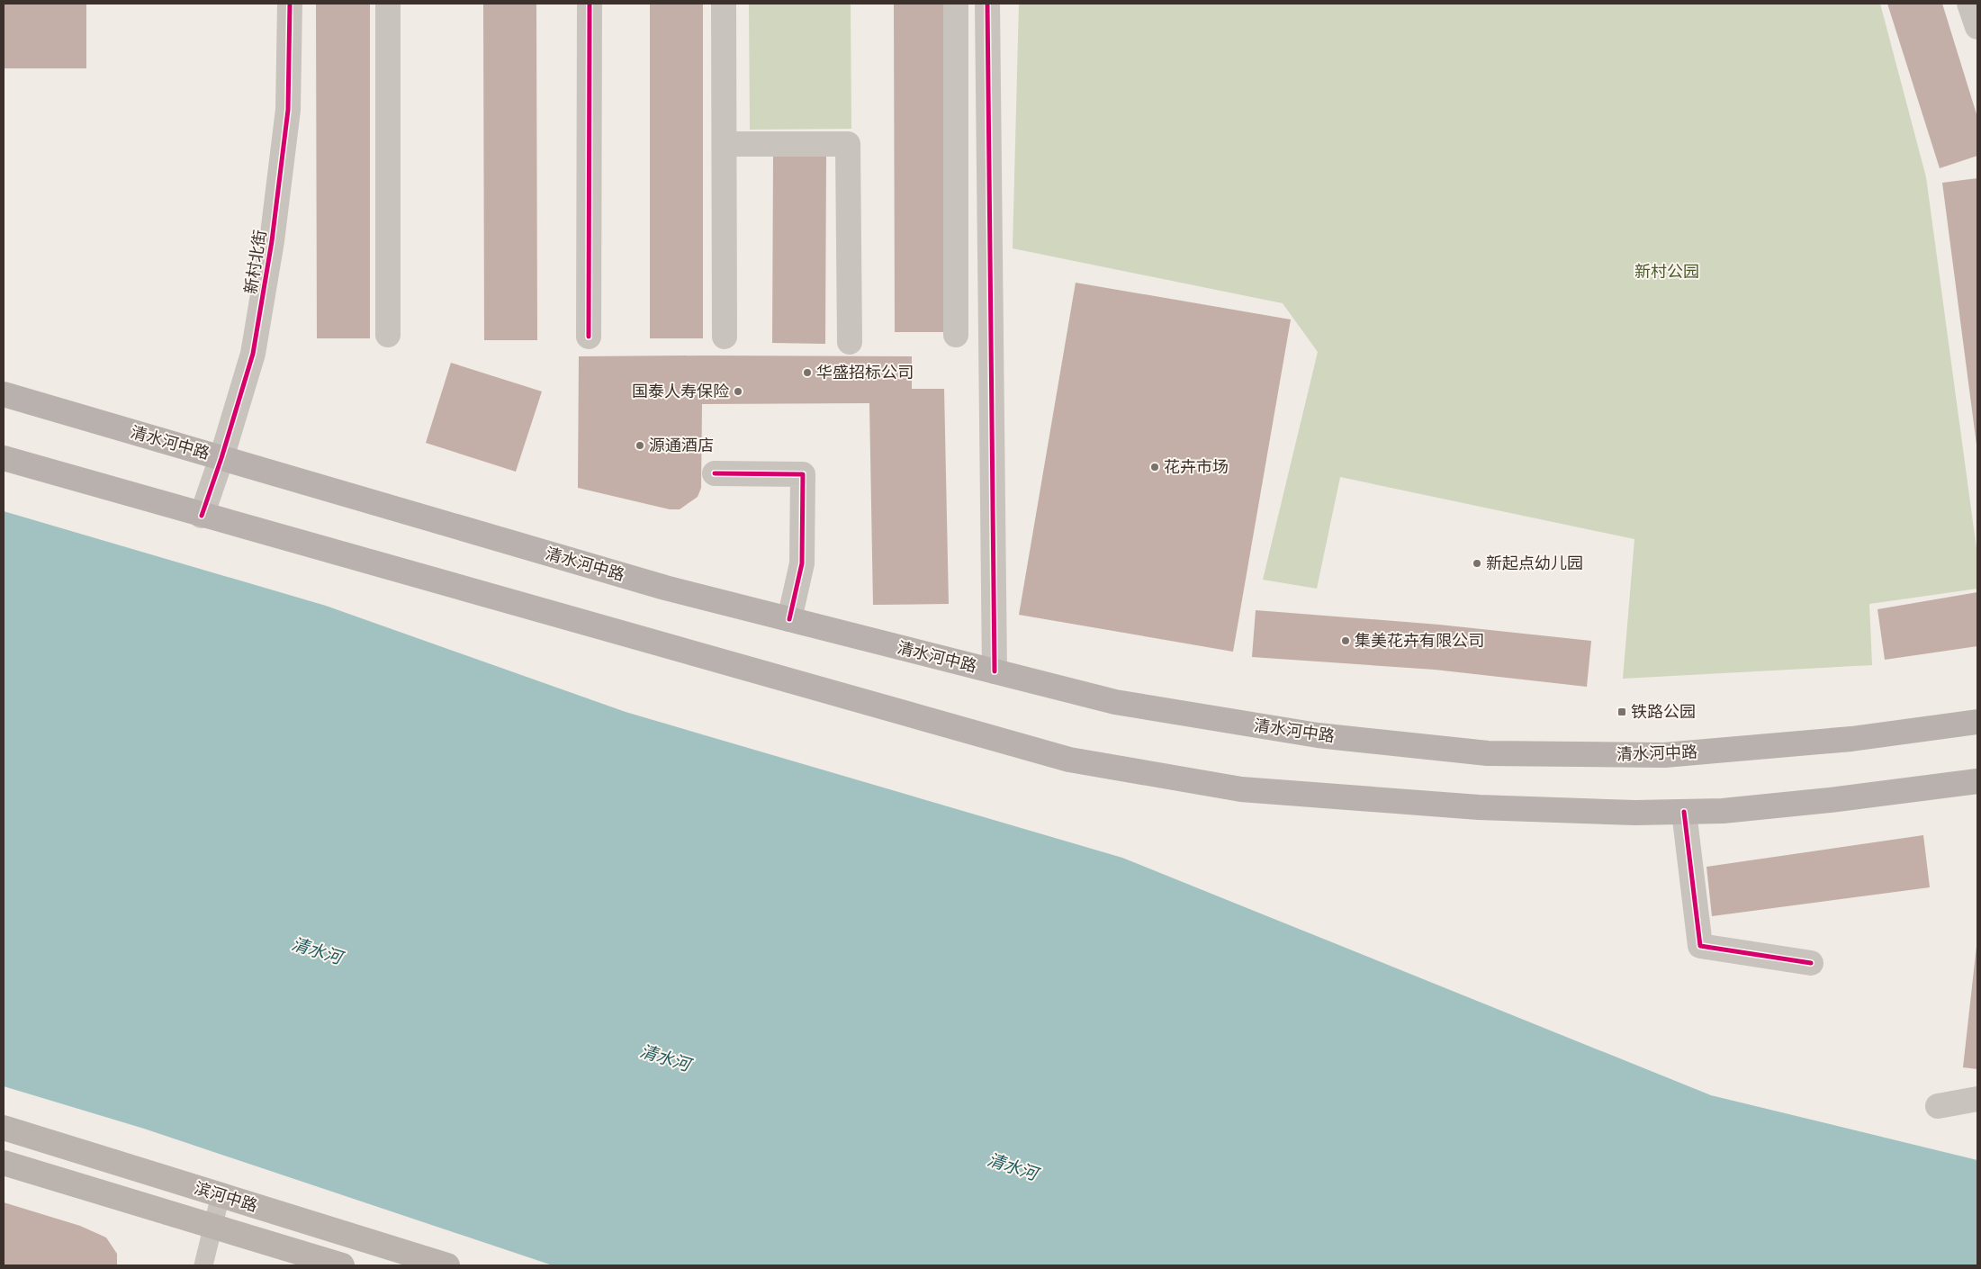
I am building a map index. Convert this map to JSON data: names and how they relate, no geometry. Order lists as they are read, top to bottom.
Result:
{
  "streets": {
    "main road": ["清水河中路", "滨河中路"],
    "street": ["新村北街"]
  },
  "crossings": [
    ["新村北街", "清水河中路"]
  ],
  "water": ["清水河"],
  "parks": ["新村公园"],
  "places": {
    "other": [
      "华盛招标公司",
      "国泰人寿保险",
      "源通酒店",
      "花卉市场",
      "新起点幼儿园",
      "集美花卉有限公司"
    ],
    "transit": ["铁路公园"]
  }
}
